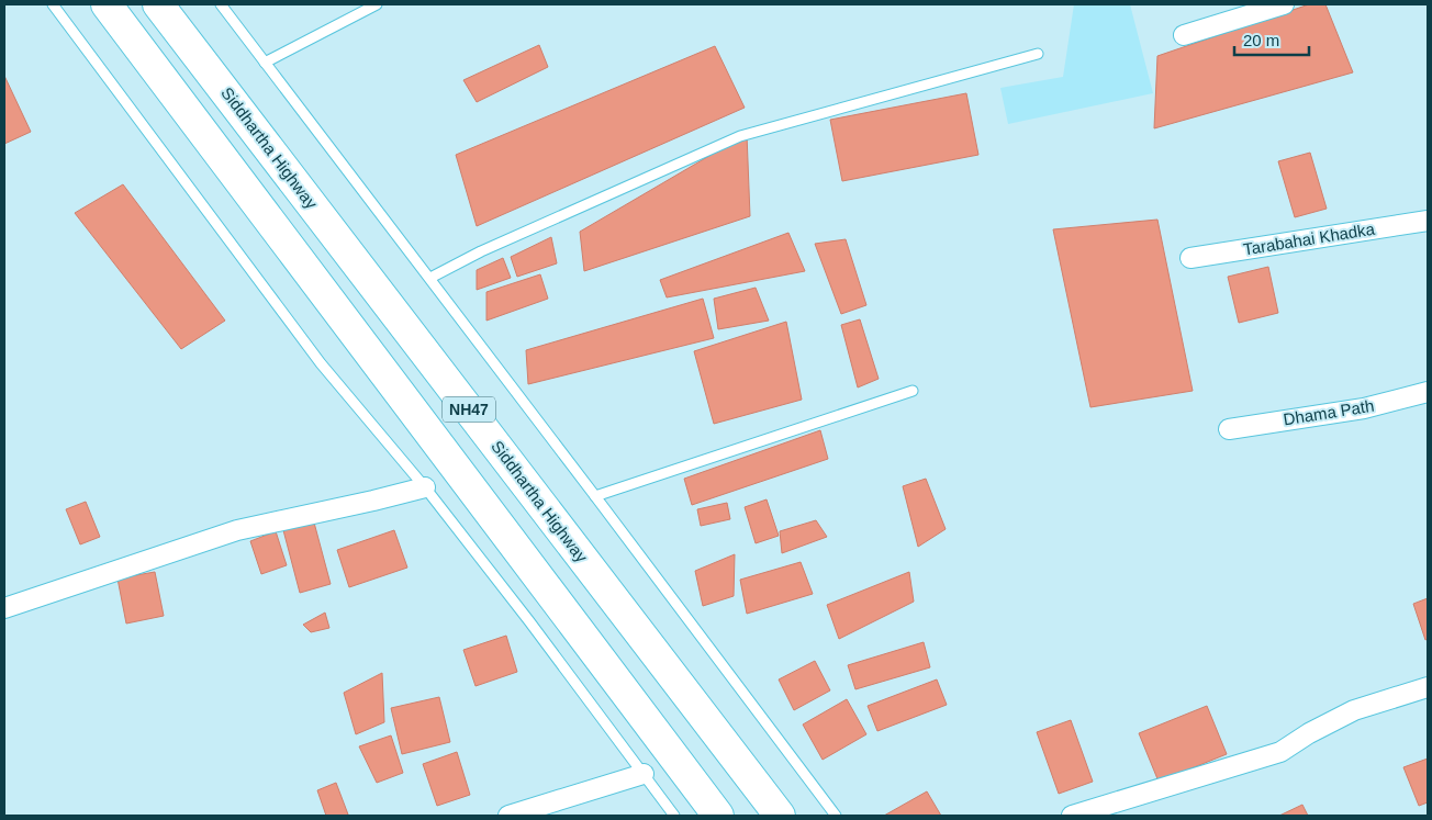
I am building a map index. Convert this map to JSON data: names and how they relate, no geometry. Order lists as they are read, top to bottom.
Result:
{
  "streets": {
    "highway": ["Siddhartha Highway", "NH47"],
    "street": ["Tarabahai Khadka", "Dhama Path"]
  },
  "scale_bar": "20 m"
}
